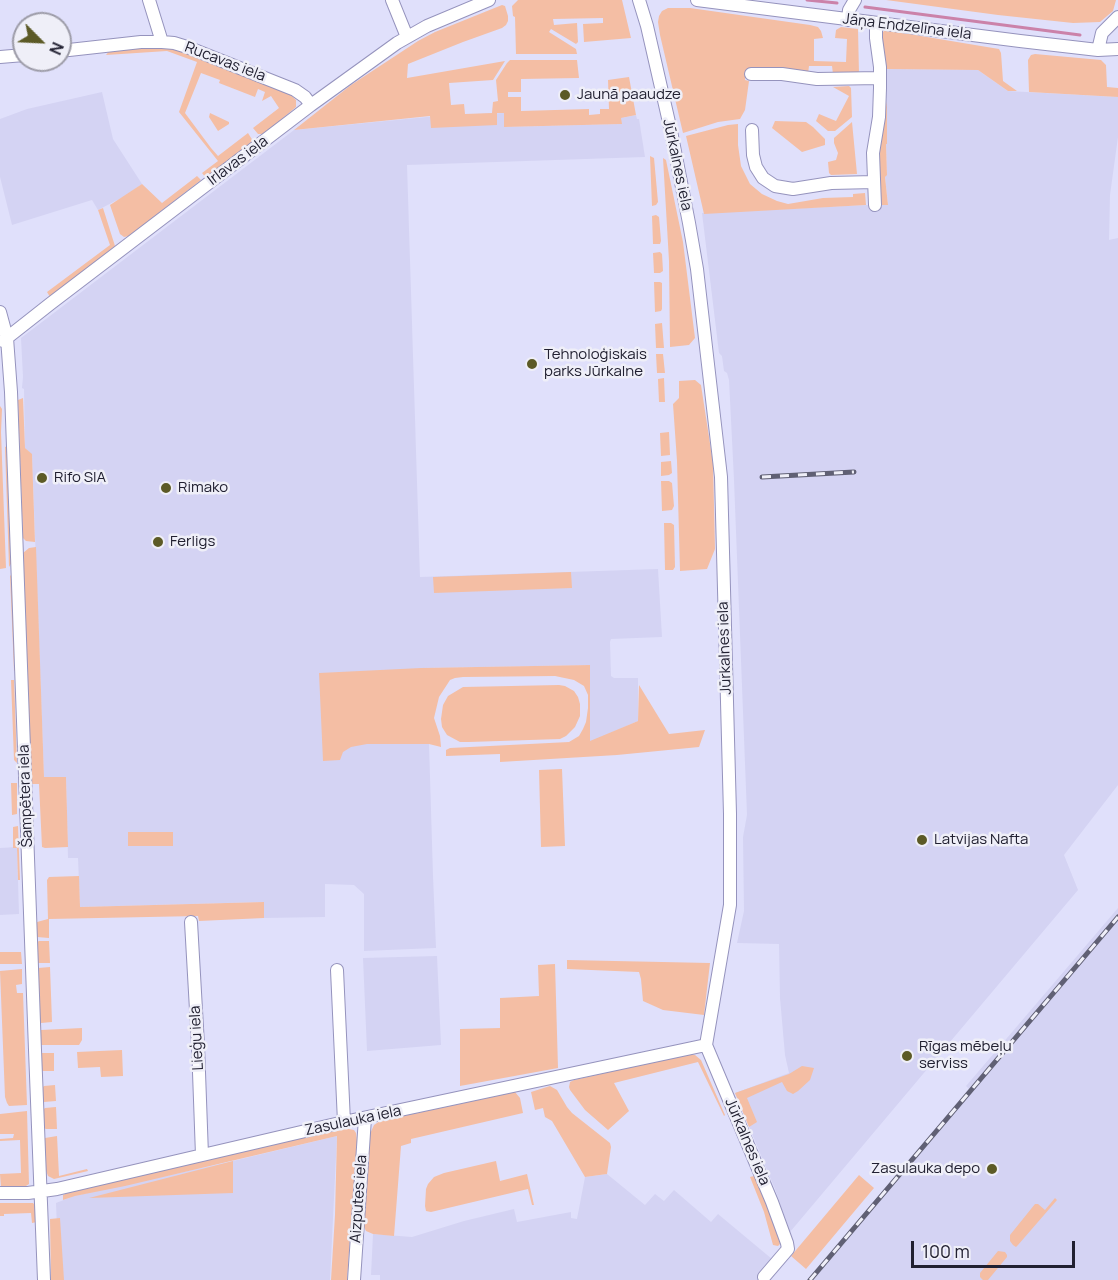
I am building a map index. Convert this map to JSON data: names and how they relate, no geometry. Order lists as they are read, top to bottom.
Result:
{
  "streets": {
    "street": [
      "Jāņa Endzelīna iela",
      "Rucavas iela",
      "Irlavas iela",
      "Jūrkalnes iela",
      "Šampētera iela",
      "Lieģu iela",
      "Zasulauka iela",
      "Aizputes iela"
    ]
  },
  "crossings": [
    ["Rucavas iela", "Irlavas iela"],
    ["Irlavas iela", "Šampētera iela"],
    ["Jūrkalnes iela", "Zasulauka iela"],
    ["Šampētera iela", "Zasulauka iela"],
    ["Lieģu iela", "Zasulauka iela"],
    ["Zasulauka iela", "Aizputes iela"]
  ],
  "places": [
    "Jaunā paaudze",
    "Tehnoloģiskais parks Jūrkalne",
    "Rifo SIA",
    "Rimako",
    "Ferligs",
    "Latvijas Nafta",
    "Rīgas mēbeļu serviss",
    "Zasulauka depo"
  ],
  "scale_bar": "100 m",
  "north": "bottom right"
}
